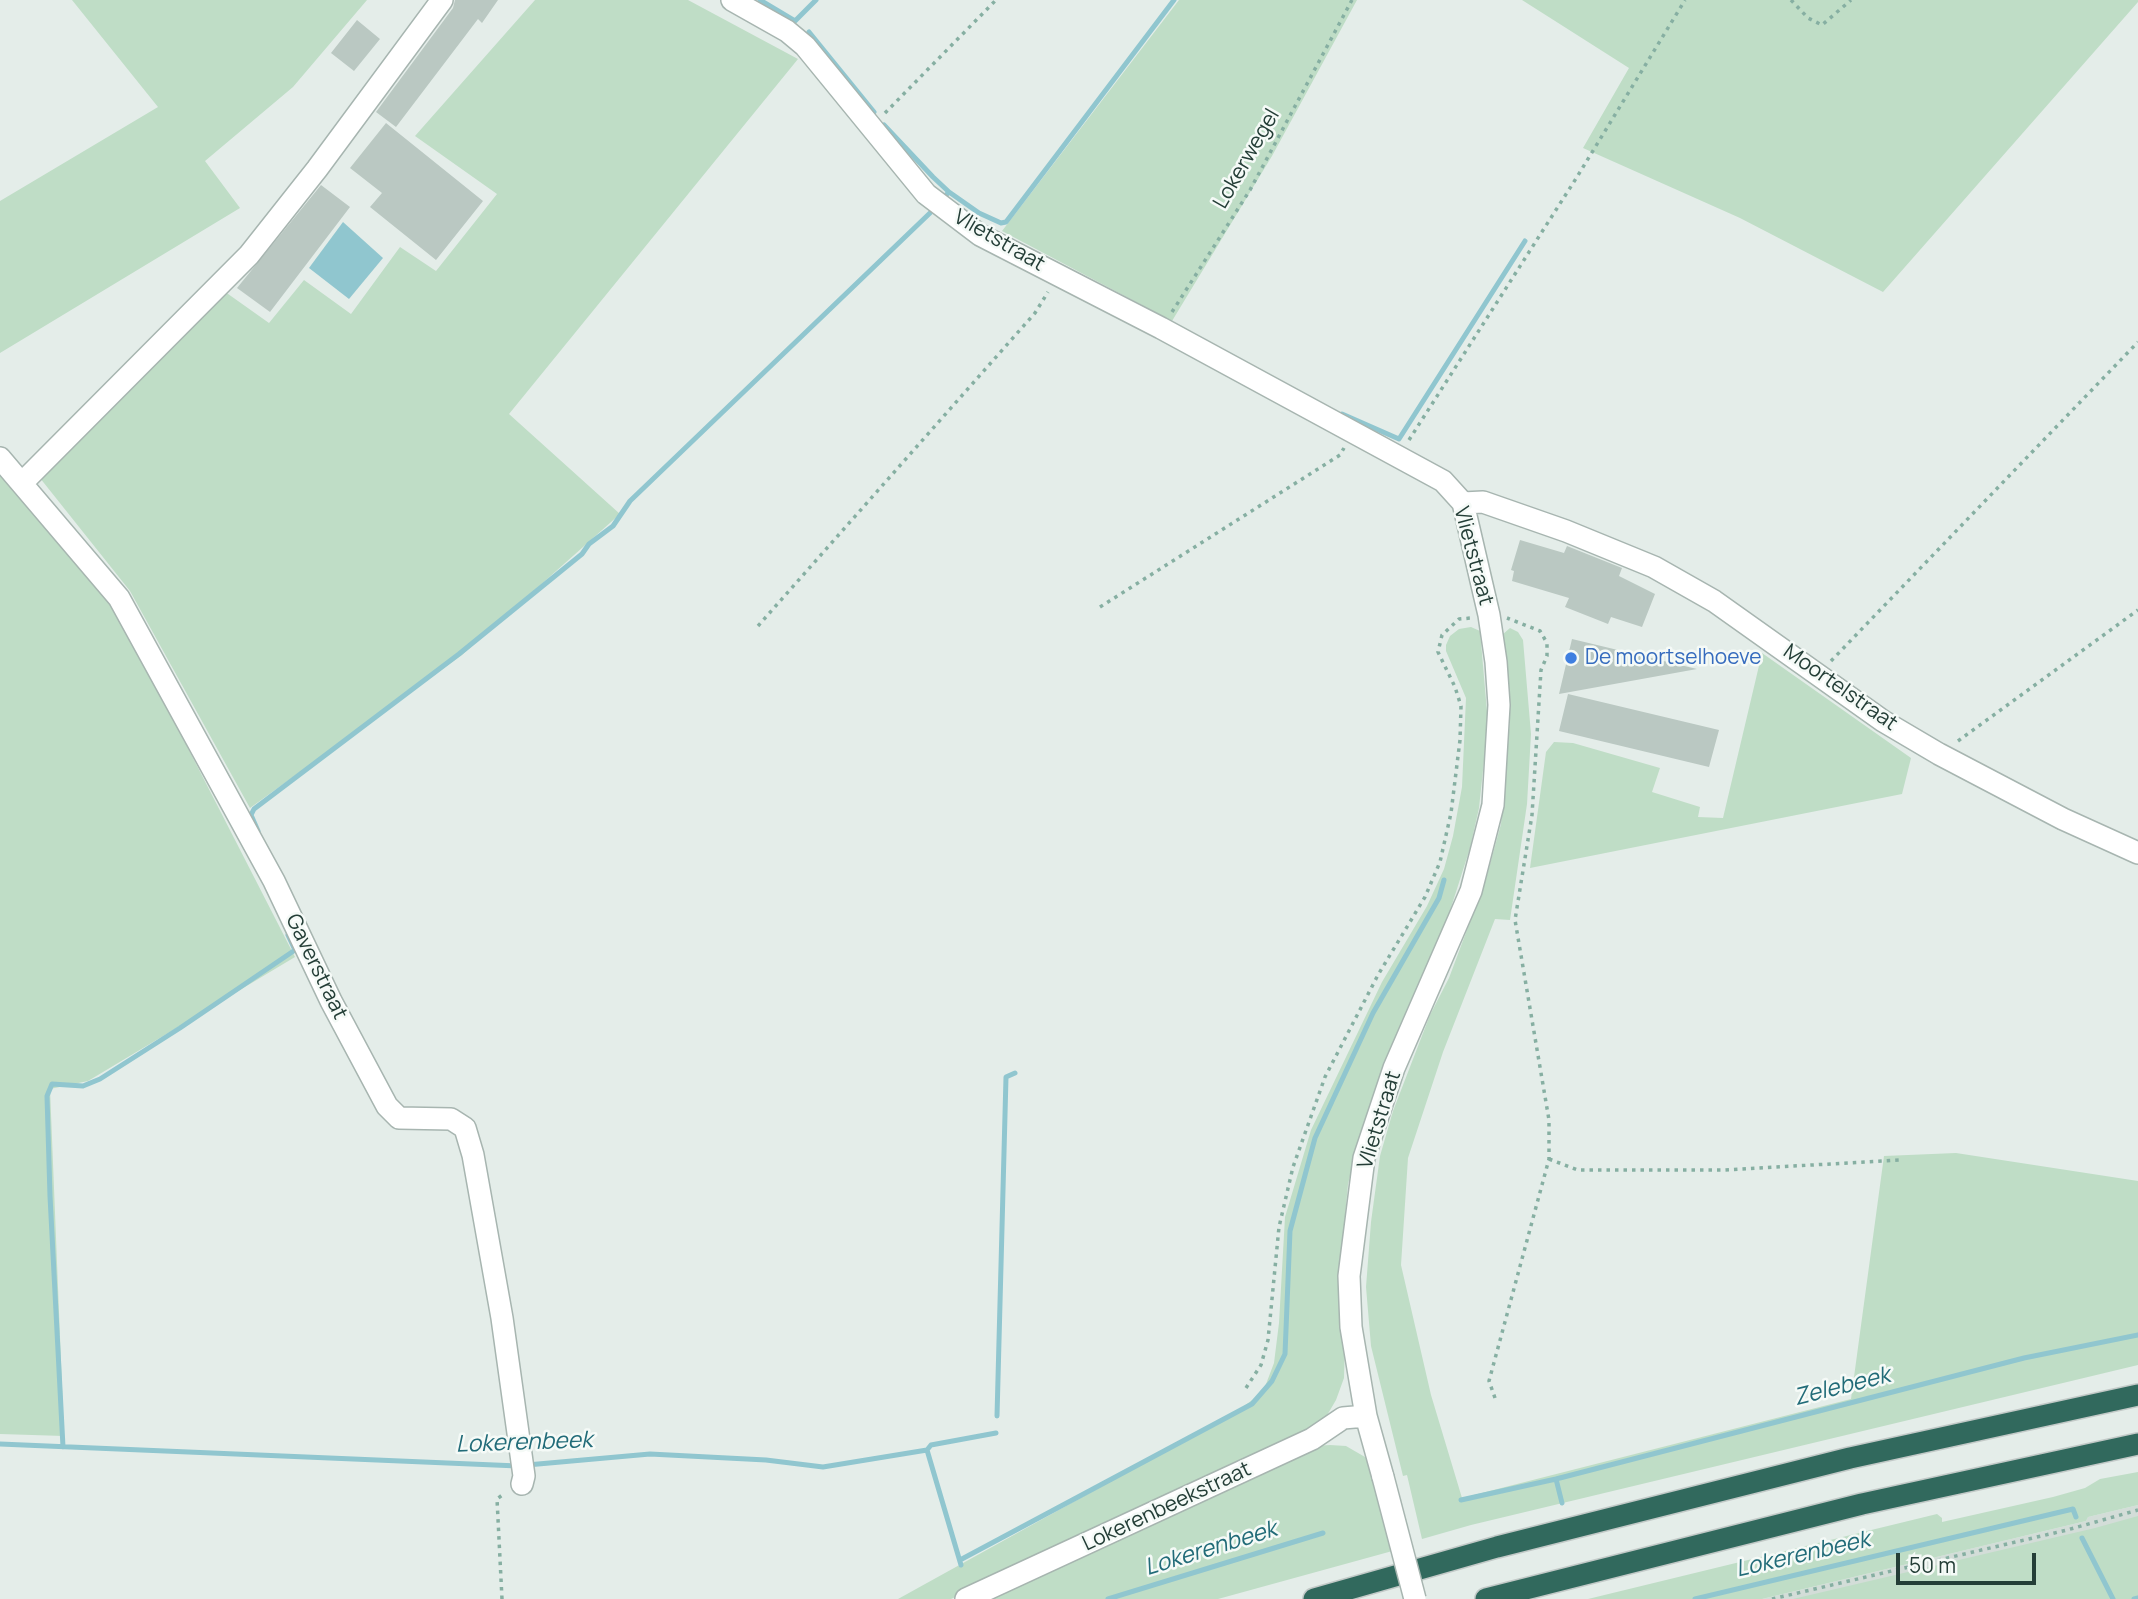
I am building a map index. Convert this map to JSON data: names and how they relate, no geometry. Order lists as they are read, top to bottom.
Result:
{
  "streets": {
    "street": [
      "Vlietstraat",
      "Moortelstraat",
      "Gaverstraat",
      "Lokerenbeekstraat"
    ],
    "path": ["Lokerwegel"]
  },
  "crossings": [
    ["Lokerwegel", "Vlietstraat"],
    ["Vlietstraat", "Moortelstraat"],
    ["Vlietstraat", "Lokerenbeekstraat"]
  ],
  "water": ["Zelebeek", "Lokerenbeek"],
  "places": ["De moortselhoeve"],
  "scale_bar": "50 m"
}
